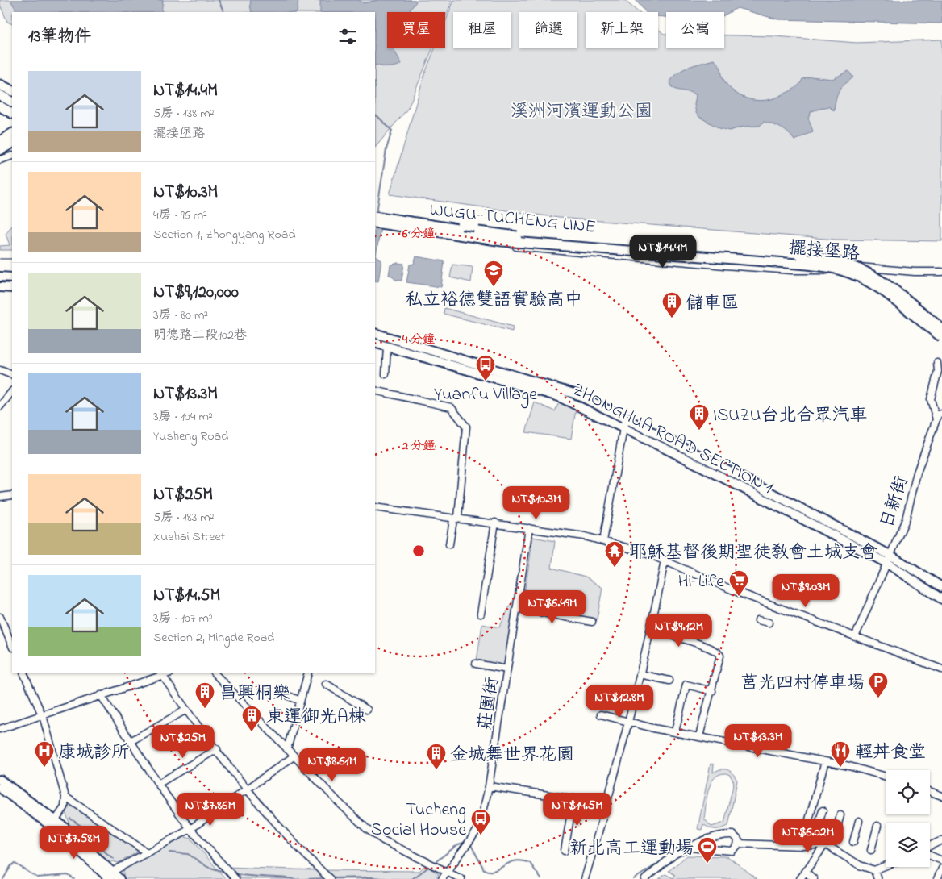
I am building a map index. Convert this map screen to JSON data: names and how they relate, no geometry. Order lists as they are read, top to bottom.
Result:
{
  "streets": {
    "highway": ["WUGU-TUCHENG LINE"],
    "main road": ["ZHONGHUA ROAD SECTION 1"],
    "street": ["擺接堡路", "日新街", "莊園街"]
  },
  "crossings": [
    ["ZHONGHUA ROAD SECTION 1", "日新街"]
  ],
  "parks": ["溪洲河濱運動公園"],
  "places": {
    "school or university": ["私立裕德雙語實驗高中"],
    "building": [
      "儲車區",
      "ISUZU台北合眾汽車",
      "昌興桐樂",
      "東運御光A棟",
      "金城舞世界花園"
    ],
    "bus stop": ["Yuanfu Village", "Tucheng Social House"],
    "temple": ["耶穌基督後期聖徒教會土城支會"],
    "supermarket": ["Hi-Life"],
    "parking": ["莒光四村停車場"],
    "hospital": ["康城診所"],
    "restaurant": ["輕丼食堂"],
    "sports": ["新北高工運動場"]
  },
  "page": {
    "chip": [
      "買屋",
      "租屋",
      "篩選",
      "新上架",
      "公寓"
    ],
    "heading": "13筆物件",
    "list": [
      {
        "name": "NT$14.4M",
        "note": "5房 · 138 m² · 擺接堡路"
      },
      {
        "name": "NT$10.3M",
        "note": "4房 · 96 m² · Section 1, Zhongyang Road"
      },
      {
        "name": "NT$9,120,000",
        "note": "3房 · 80 m² · 明德路二段102巷"
      },
      {
        "name": "NT$13.3M",
        "note": "3房 · 104 m² · Yusheng Road"
      },
      {
        "name": "NT$25M",
        "note": "5房 · 183 m² · Xuehai Street"
      },
      {
        "name": "NT$14.5M",
        "note": "3房 · 107 m² · Section 2, Mingde Road"
      }
    ],
    "price": [
      "NT$14.4M",
      "NT$10.3M",
      "NT$9.03M",
      "NT$6.49M",
      "NT$9.12M",
      "NT$12.8M",
      "NT$13.3M",
      "NT$25M",
      "NT$8.61M",
      "NT$7.86M",
      "NT$14.5M",
      "NT$6.02M",
      "NT$7.58M"
    ]
  },
  "rings": ["6 分鐘", "4 分鐘", "2 分鐘"]
}
